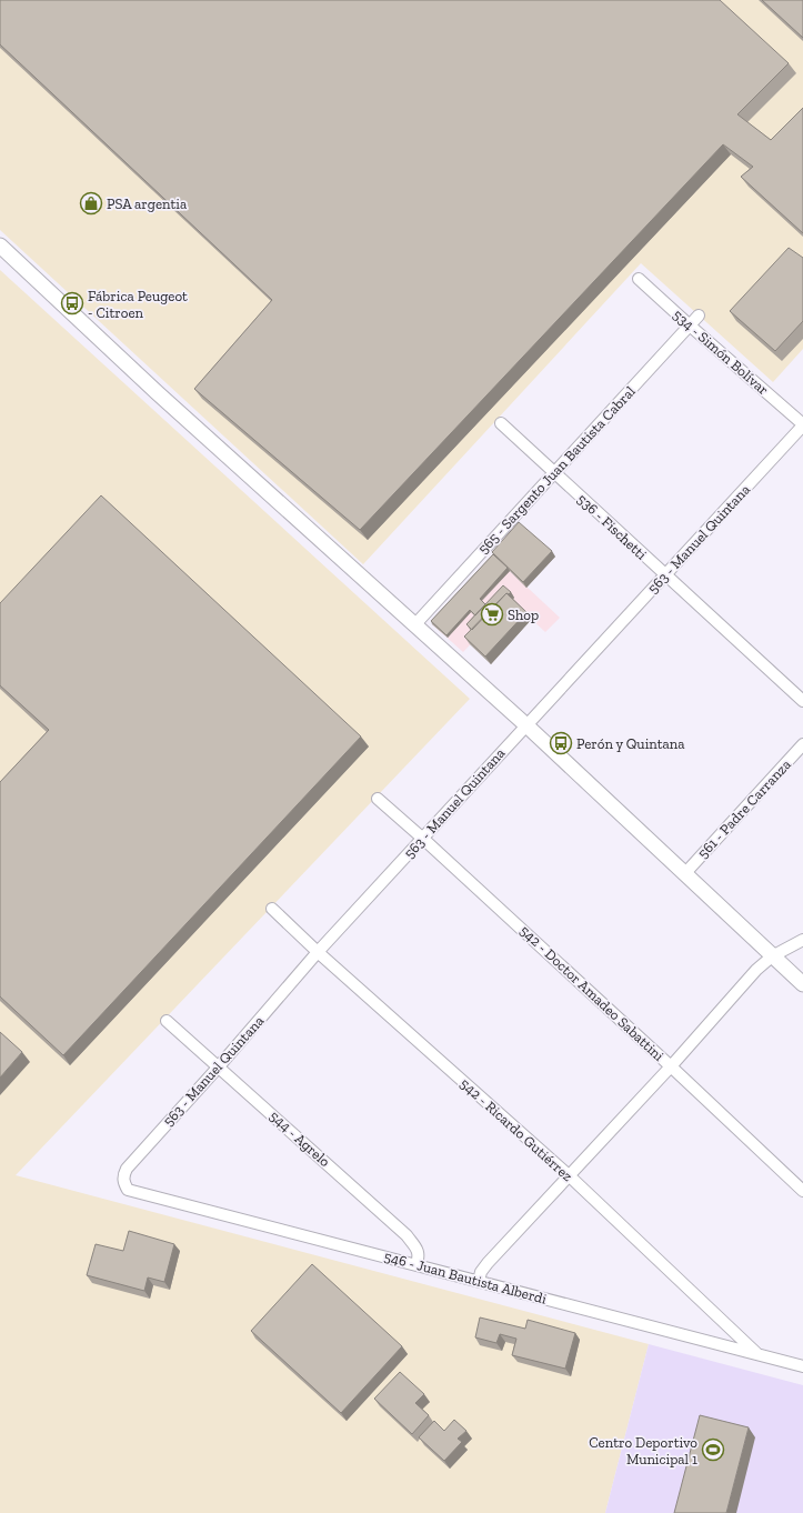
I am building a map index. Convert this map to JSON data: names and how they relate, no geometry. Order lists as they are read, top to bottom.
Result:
{
  "streets": {
    "street": [
      "534 - Simón Bolívar",
      "565 - Sargento Juan Bautista Cabral",
      "536 - Fischetti",
      "563 - Manuel Quintana",
      "561 - Padre Carranza",
      "542 - Doctor Amadeo Sabattini",
      "542 - Ricardo Gutiérrez",
      "544 - Agrelo",
      "546 - Juan Bautista Alberdi"
    ]
  },
  "crossings": [
    ["534 - Simón Bolívar", "565 - Sargento Juan Bautista Cabral"],
    ["534 - Simón Bolívar", "563 - Manuel Quintana"],
    ["565 - Sargento Juan Bautista Cabral", "536 - Fischetti"],
    ["536 - Fischetti", "563 - Manuel Quintana"],
    ["563 - Manuel Quintana", "542 - Doctor Amadeo Sabattini"],
    ["563 - Manuel Quintana", "542 - Ricardo Gutiérrez"],
    ["563 - Manuel Quintana", "544 - Agrelo"],
    ["563 - Manuel Quintana", "546 - Juan Bautista Alberdi"],
    ["542 - Ricardo Gutiérrez", "546 - Juan Bautista Alberdi"],
    ["544 - Agrelo", "546 - Juan Bautista Alberdi"]
  ],
  "places": {
    "shop": ["PSA argentia"],
    "bus stop": ["Fábrica Peugeot - Citroen", "Perón y Quintana"],
    "supermarket": ["Shop"],
    "sports": ["Centro Deportivo Municipal 1"]
  }
}
